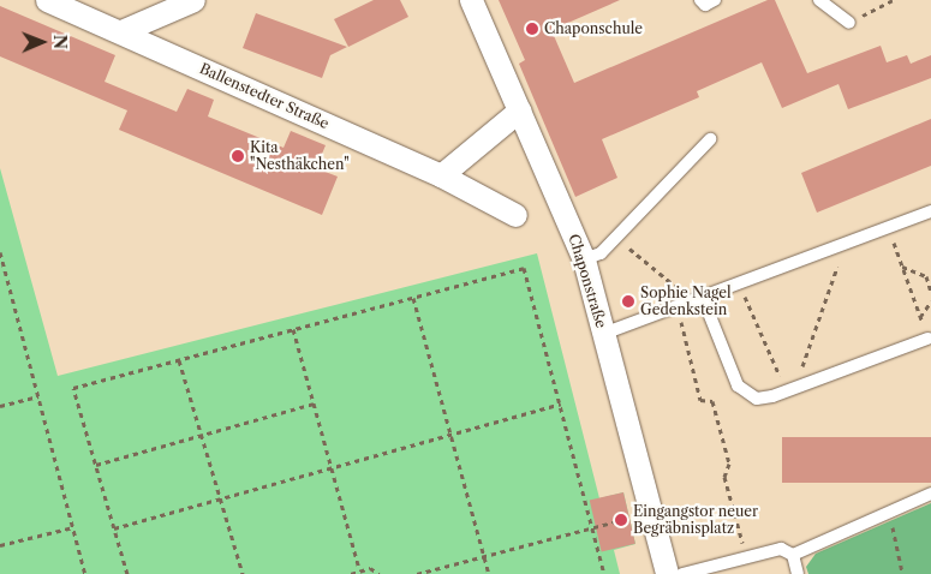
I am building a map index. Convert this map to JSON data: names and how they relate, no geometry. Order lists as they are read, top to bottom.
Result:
{
  "streets": {
    "street": ["Ballenstedter Straße", "Chaponstraße"]
  },
  "places": [
    "Chaponschule",
    "Kita \"Nesthäkchen\"",
    "Sophie Nagel Gedenkstein",
    "Eingangstor neuer Begräbnisplatz"
  ],
  "north": "right"
}
